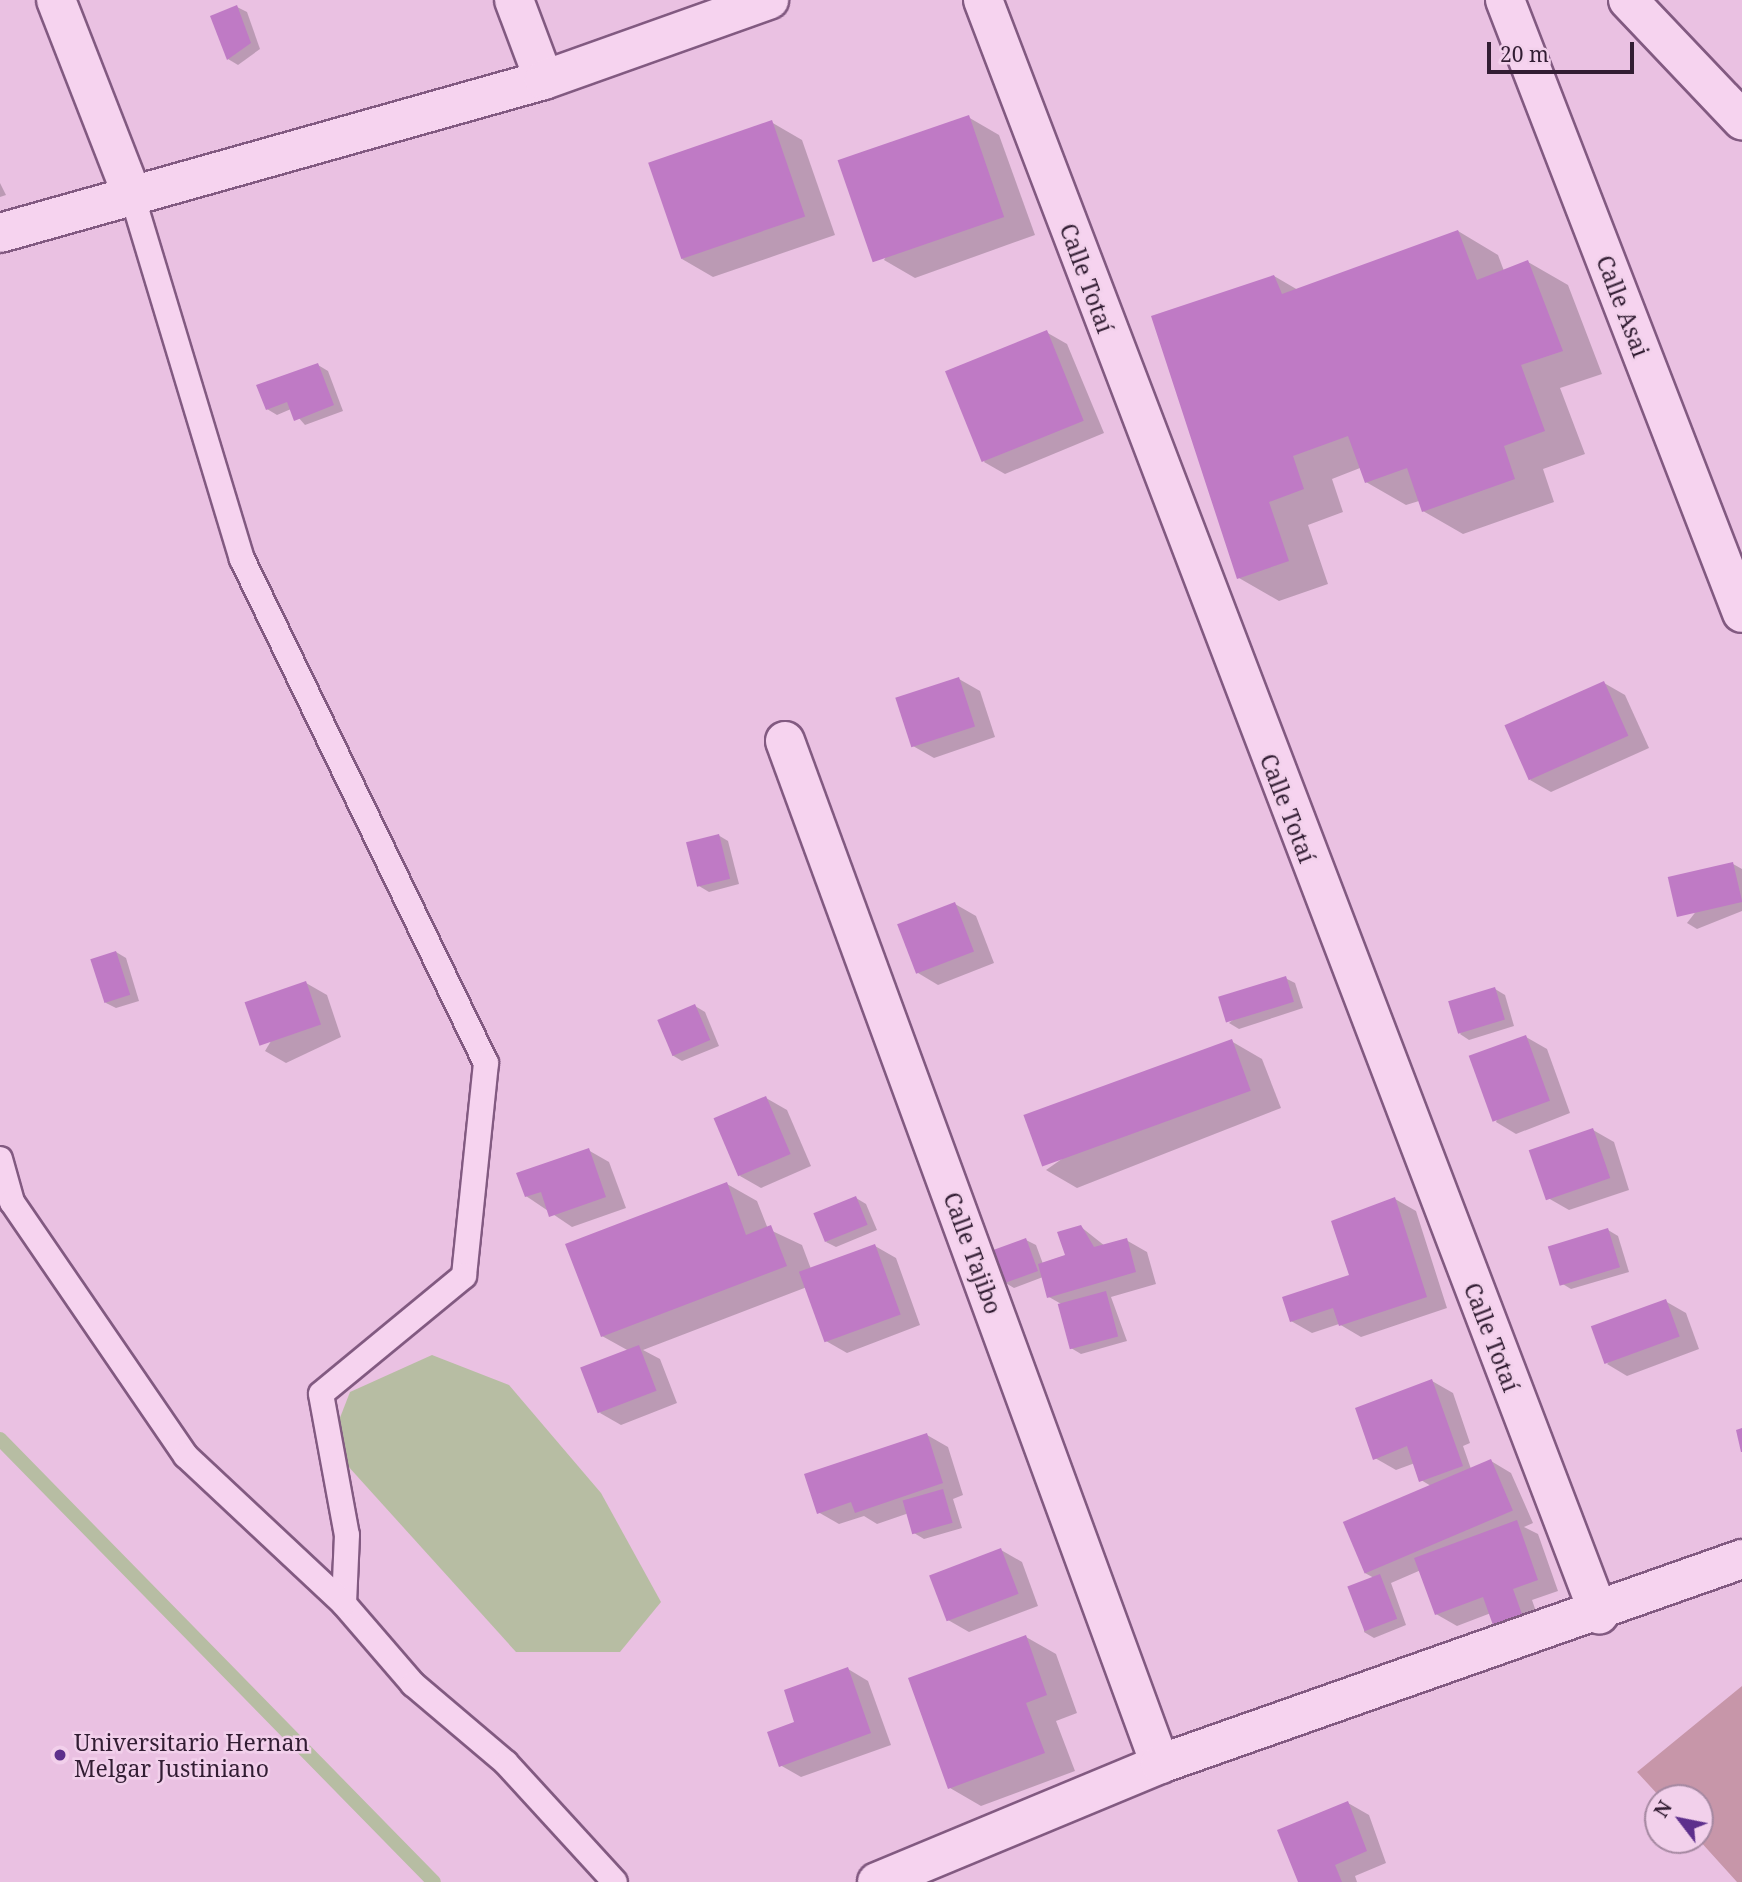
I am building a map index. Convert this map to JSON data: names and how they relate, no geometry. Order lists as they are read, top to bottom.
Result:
{
  "streets": {
    "street": ["Calle Totaí", "Calle Asai", "Calle Tajibo"]
  },
  "places": ["Universitario Hernan Melgar Justiniano"],
  "scale_bar": "20 m",
  "north": "top left"
}
